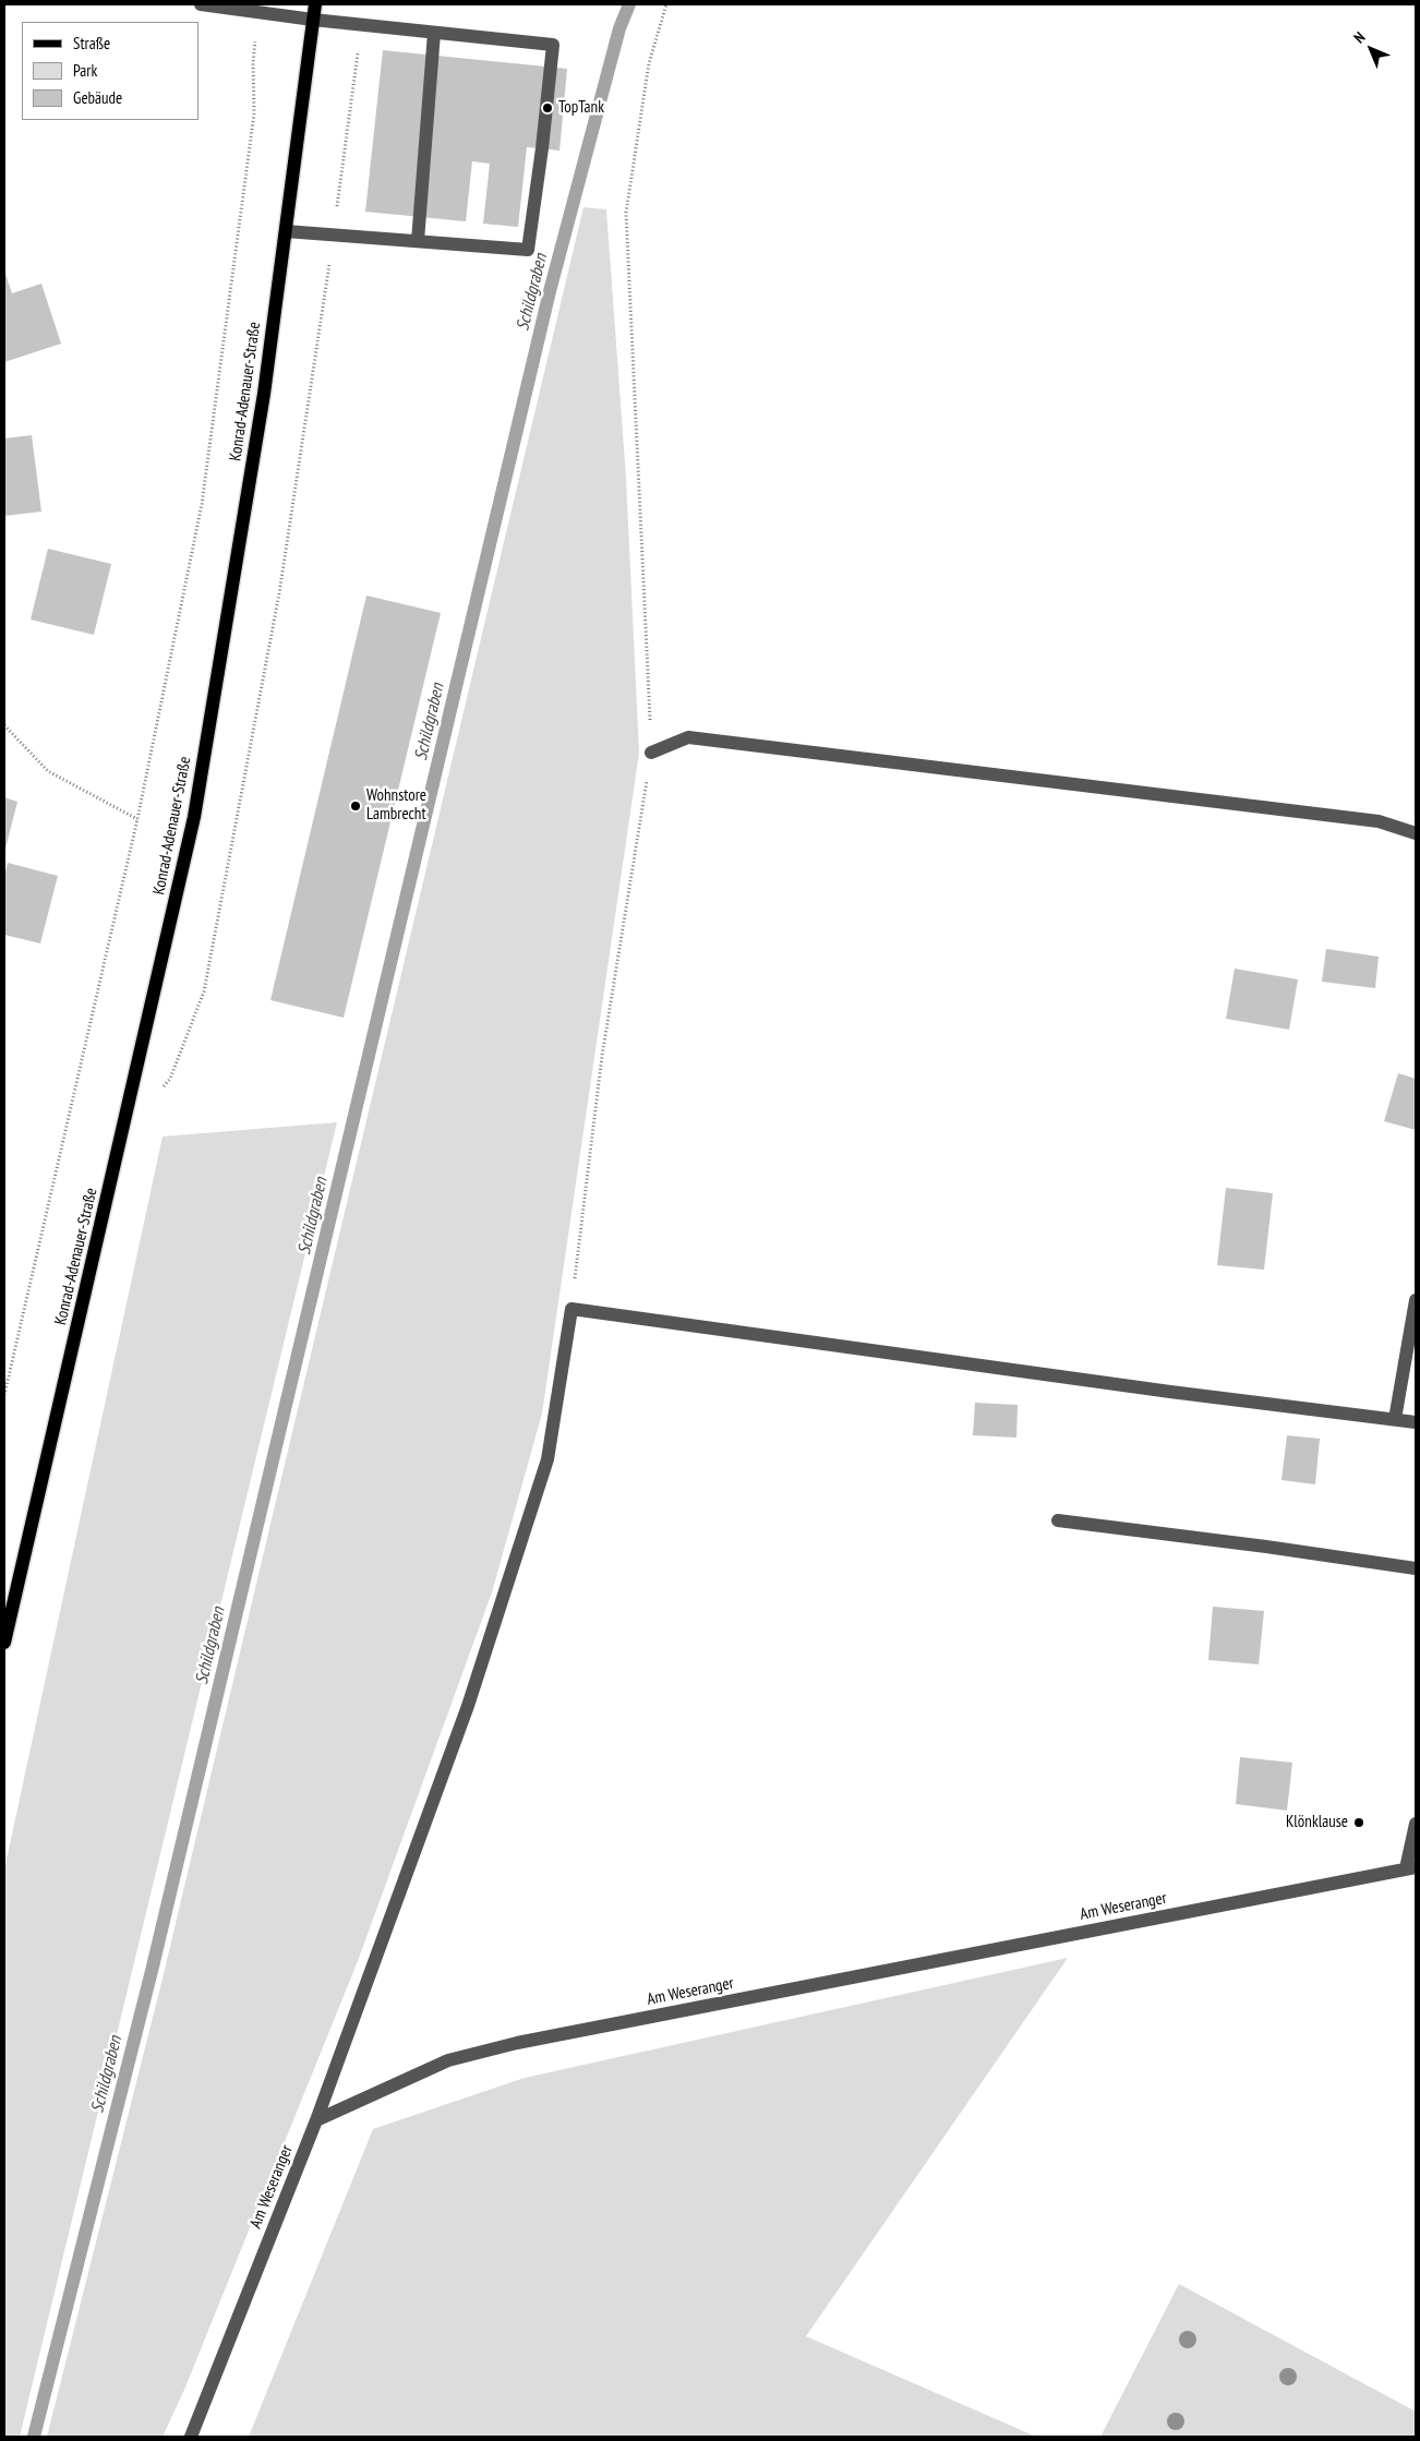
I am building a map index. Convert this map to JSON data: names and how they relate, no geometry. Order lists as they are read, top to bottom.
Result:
{
  "streets": {
    "main road": ["Konrad-Adenauer-Straße"],
    "lane": ["Am Weseranger"]
  },
  "water": ["Schildgraben"],
  "places": ["TopTank", "Wohnstore Lambrecht", "Klönklause"],
  "legend": ["Straße", "Park", "Gebäude"],
  "north": "top left"
}
